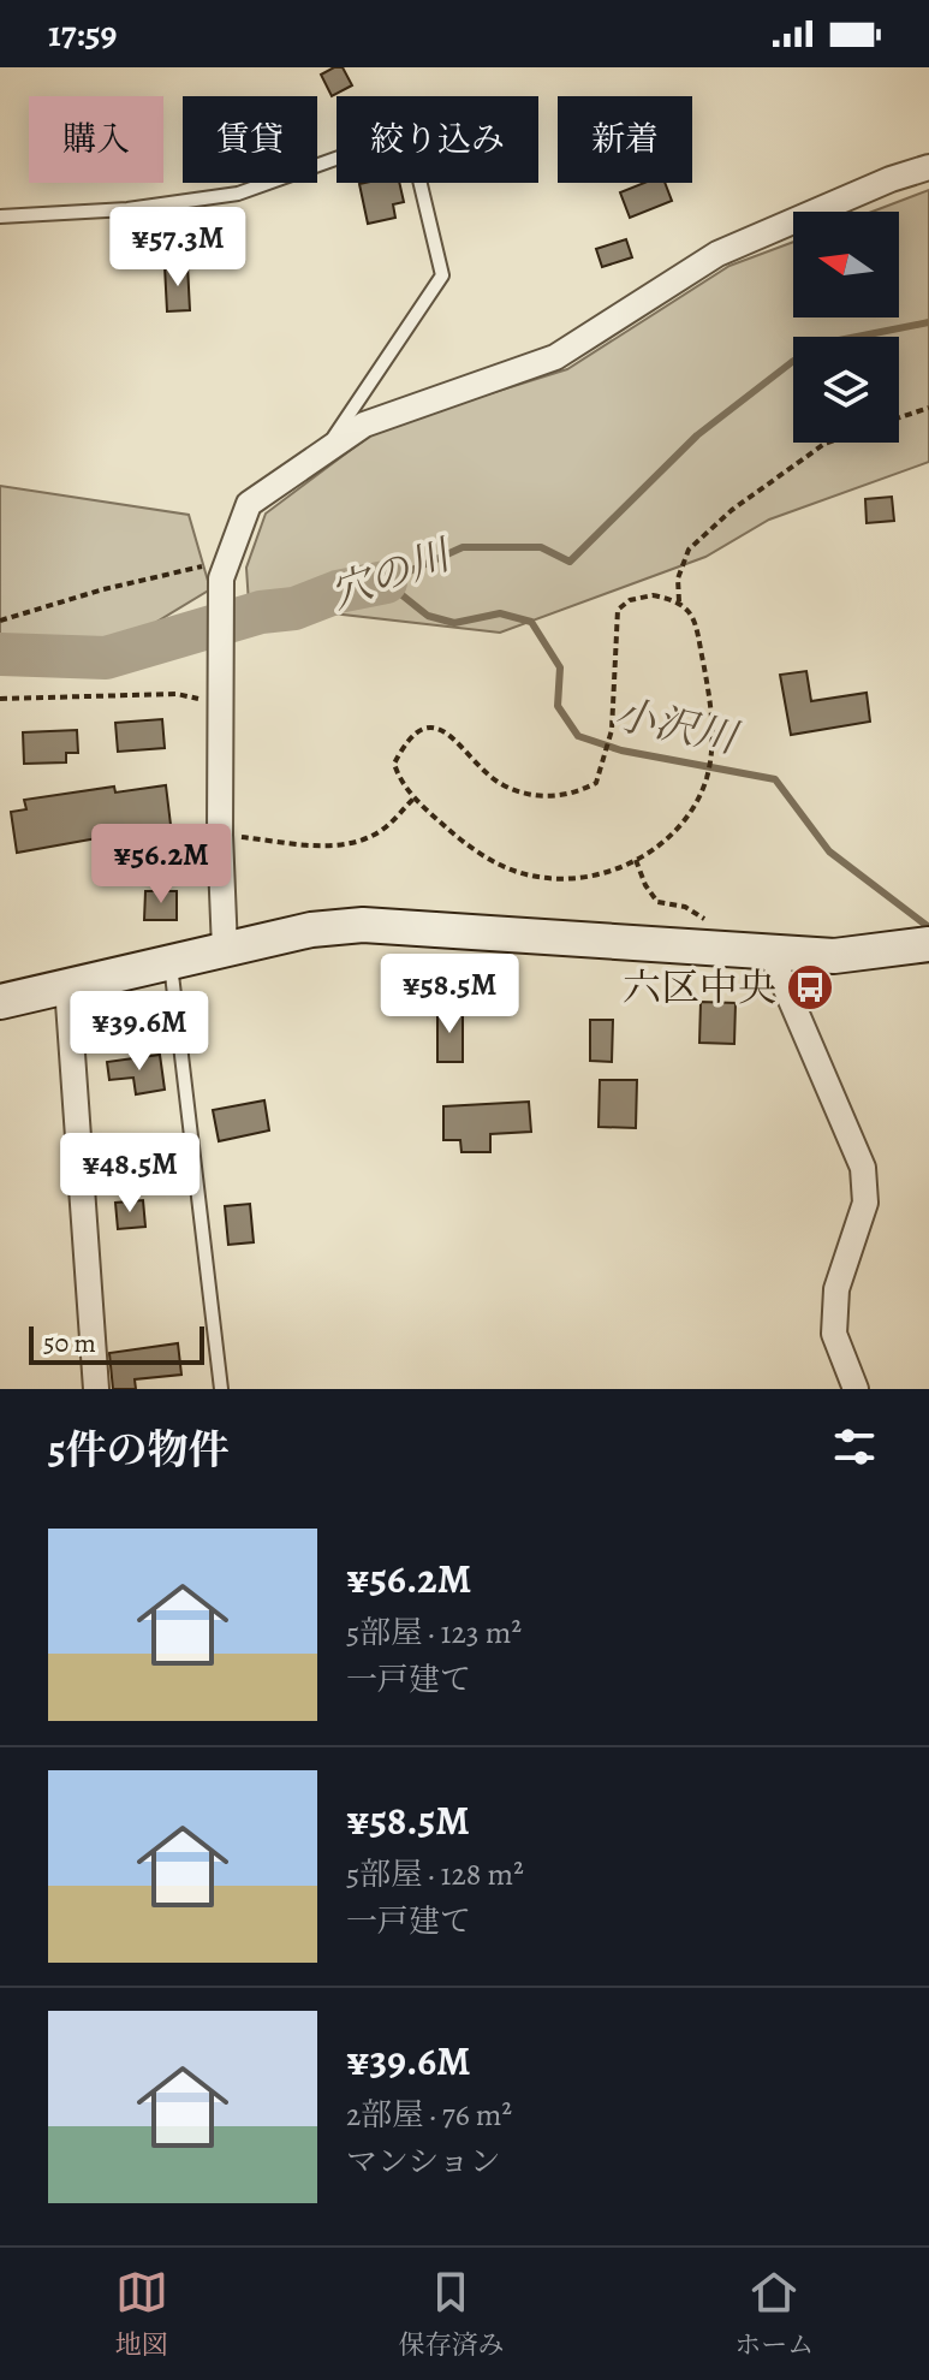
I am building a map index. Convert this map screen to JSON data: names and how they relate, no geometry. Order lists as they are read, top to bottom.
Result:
{
  "water": ["穴の川", "小沢川"],
  "places": {
    "bus stop": ["六区中央"]
  },
  "scale_bar": "50 m",
  "north": "left",
  "page": {
    "status": "17:59",
    "chip": [
      "購入",
      "賃貸",
      "絞り込み",
      "新着"
    ],
    "price": [
      "¥57.3M",
      "¥56.2M",
      "¥58.5M",
      "¥39.6M",
      "¥48.5M"
    ],
    "scale": "50 m",
    "heading": "5件の物件",
    "list": [
      {
        "name": "¥56.2M",
        "note": "5部屋 · 123 m² · 一戸建て"
      },
      {
        "name": "¥58.5M",
        "note": "5部屋 · 128 m² · 一戸建て"
      },
      {
        "name": "¥39.6M",
        "note": "2部屋 · 76 m² · マンション"
      }
    ],
    "tabs": ["地図", "保存済み", "ホーム"]
  }
}
